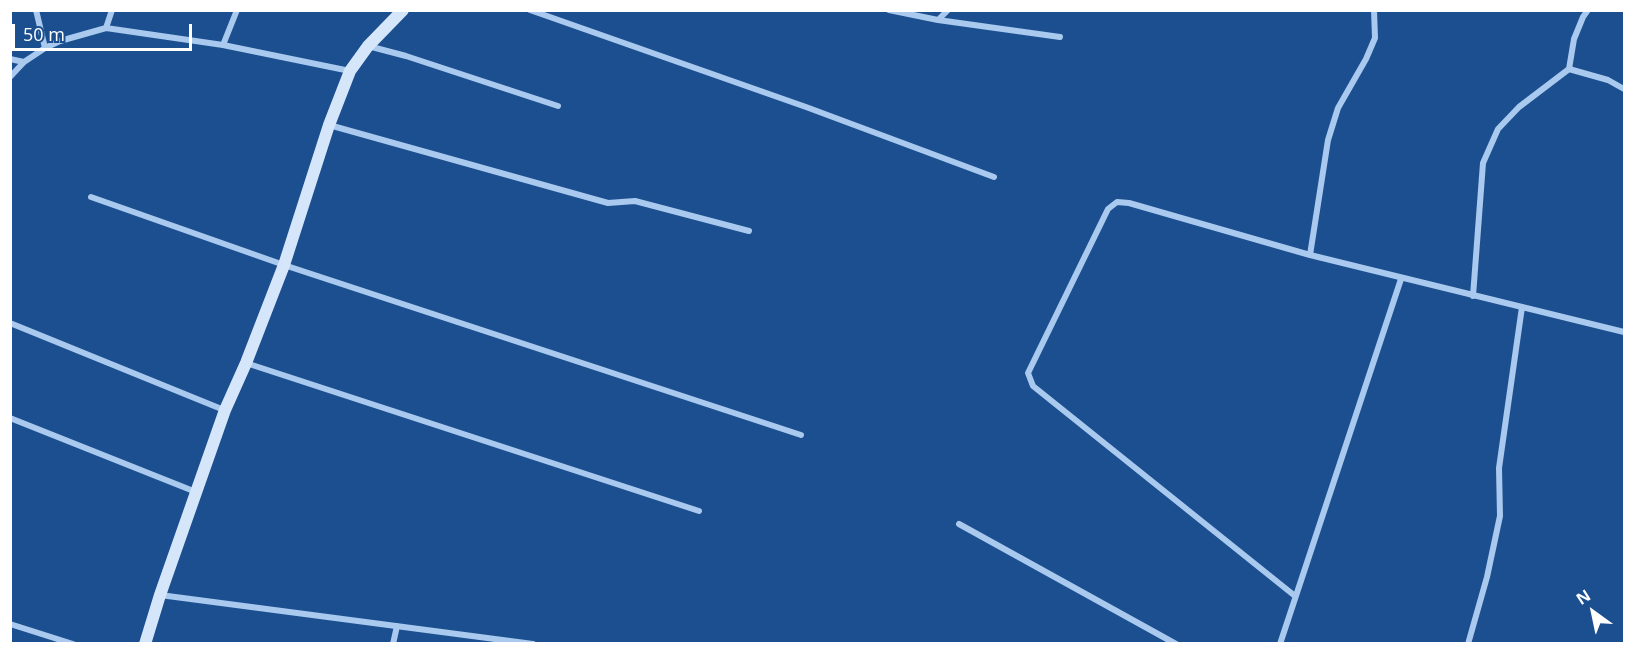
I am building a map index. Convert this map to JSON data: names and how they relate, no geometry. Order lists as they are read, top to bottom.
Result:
{
  "scale_bar": "50 m",
  "north": "top left"
}
